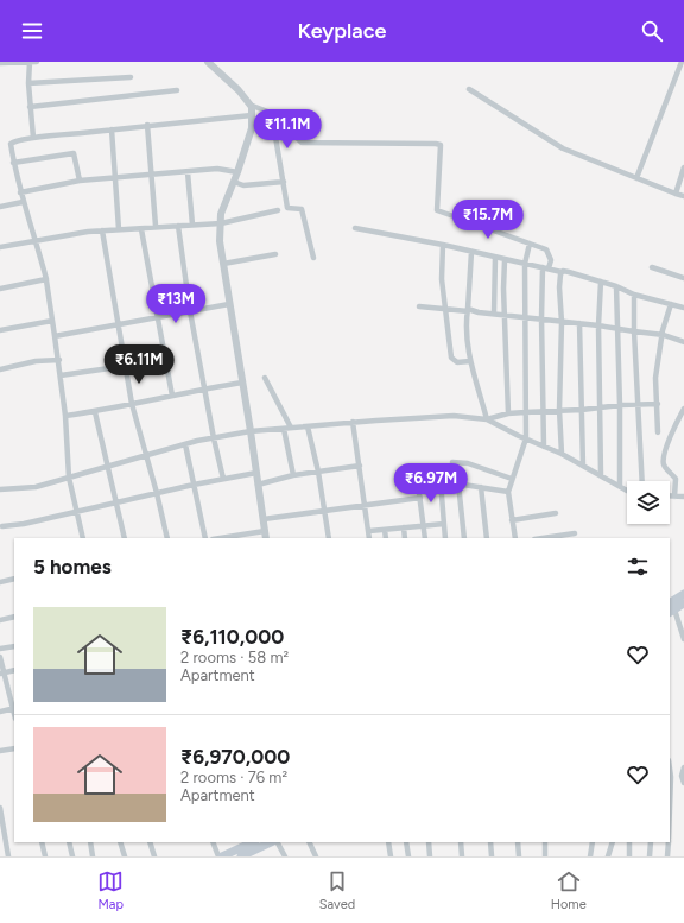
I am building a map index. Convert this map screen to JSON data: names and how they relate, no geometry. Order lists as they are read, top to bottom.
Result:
{
  "page": {
    "header": "Keyplace",
    "price": [
      "₹11.1M",
      "₹15.7M",
      "₹13M",
      "₹6.11M",
      "₹6.97M"
    ],
    "heading": "5 homes",
    "list": [
      {
        "name": "₹6,110,000",
        "note": "2 rooms · 58 m² · Apartment"
      },
      {
        "name": "₹6,970,000",
        "note": "2 rooms · 76 m² · Apartment"
      }
    ],
    "tabs": ["Map", "Saved", "Home"]
  }
}
